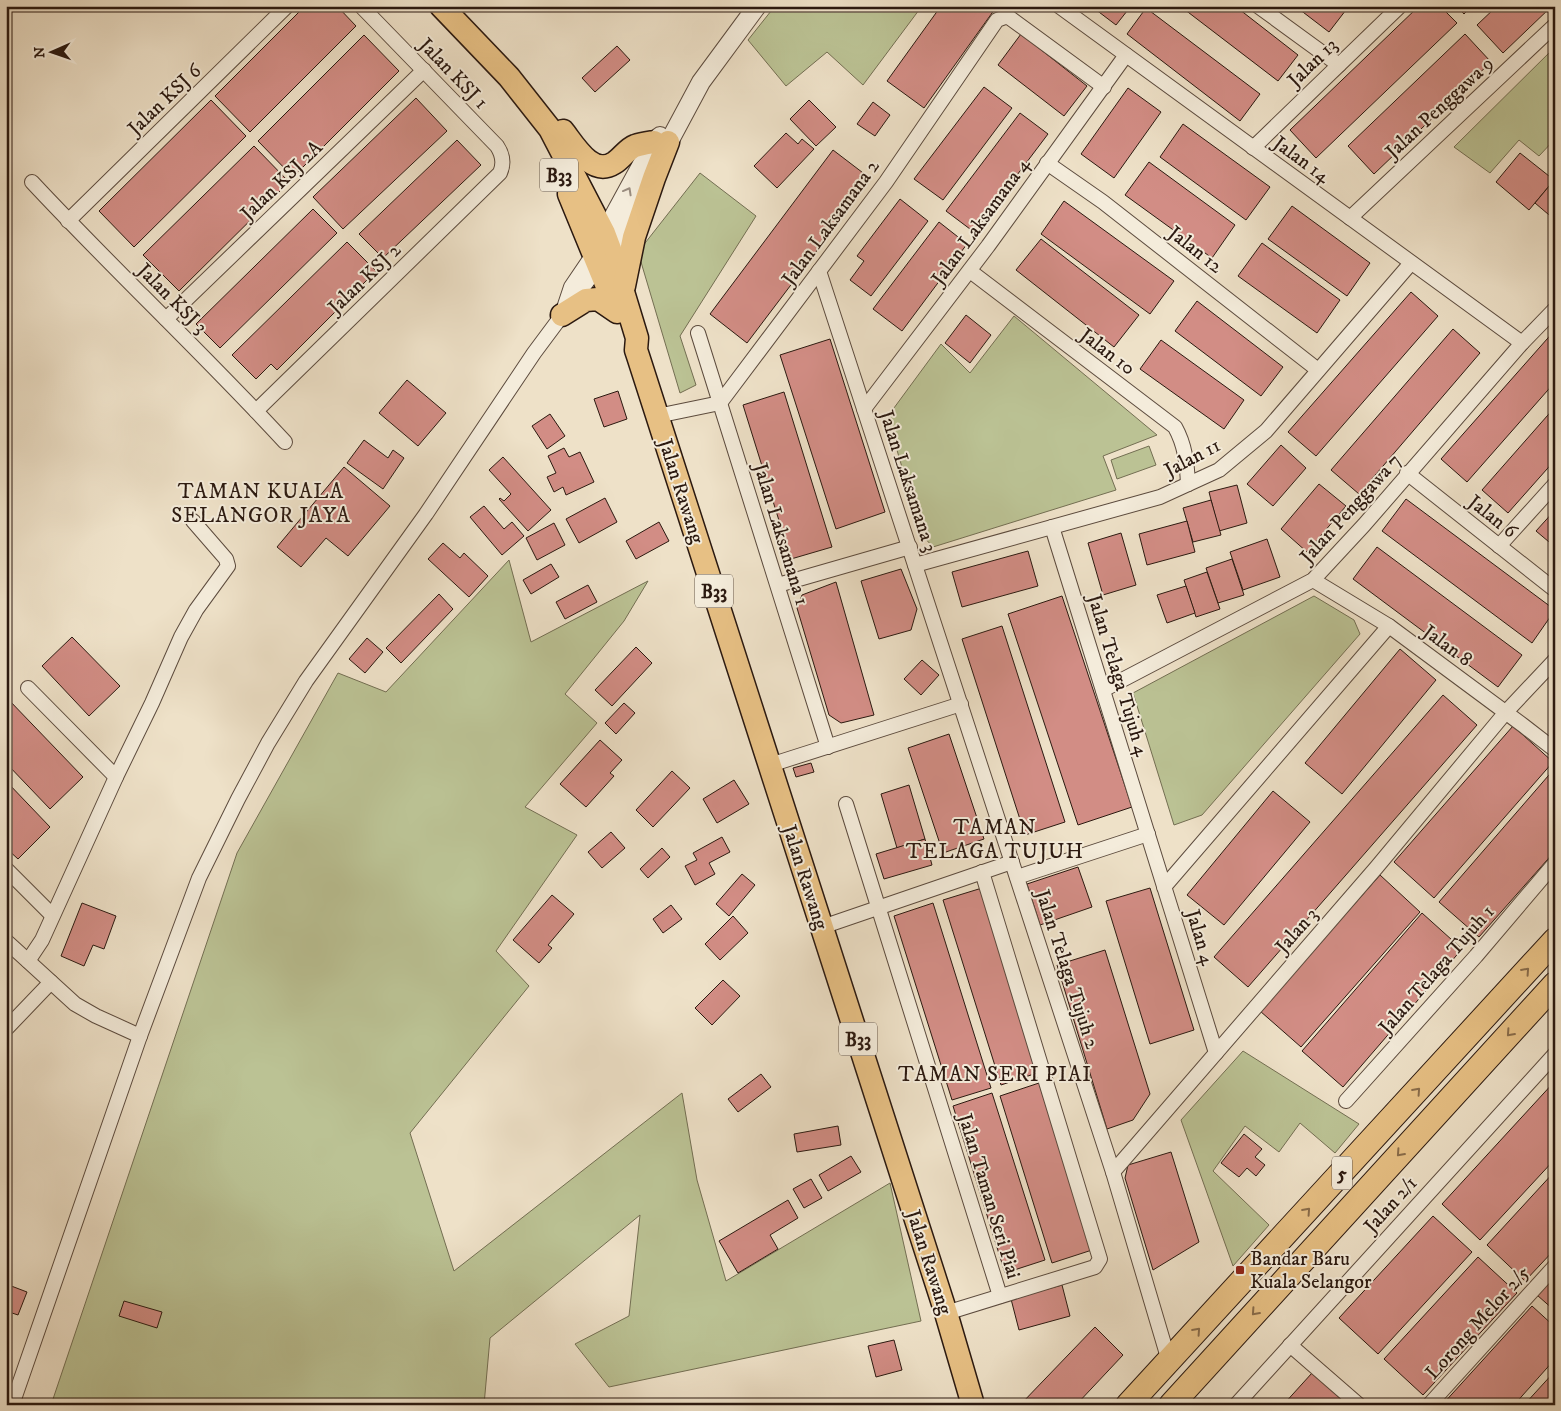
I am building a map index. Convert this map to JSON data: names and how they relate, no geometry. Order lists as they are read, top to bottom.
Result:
{
  "streets": {
    "highway": ["5"],
    "main road": ["B33", "Jalan Rawang"],
    "street": [
      "Jalan 13",
      "Jalan KSJ 1",
      "Jalan KSJ 6",
      "Jalan Penggawa 9",
      "Jalan 14",
      "Jalan KSJ 2A",
      "Jalan Laksamana 4",
      "Jalan Laksamana 2",
      "Jalan 12",
      "Jalan KSJ 2",
      "Jalan KSJ 3",
      "Jalan 10",
      "Jalan 11",
      "Jalan Laksamana 3",
      "Jalan Penggawa 7",
      "Jalan 6",
      "Jalan Laksamana 1",
      "Jalan 8",
      "Jalan Telaga Tujuh 4",
      "Jalan 3",
      "Jalan 4",
      "Jalan Telaga Tujuh 2",
      "Jalan Telaga Tujuh 1",
      "Jalan Taman Seri Piai",
      "Jalan 2/1",
      "Lorong Melor 2/5"
    ]
  },
  "crossings": [
    ["Jalan 13", "Jalan 14"],
    ["Jalan KSJ 1", "Jalan KSJ 2A"],
    ["Jalan KSJ 1", "Jalan KSJ 2"],
    ["Jalan KSJ 6", "Jalan KSJ 3"],
    ["Jalan Penggawa 9", "Jalan 14"],
    ["Jalan 14", "Jalan Laksamana 4"],
    ["Jalan 14", "Jalan 11"],
    ["Jalan 14", "Jalan Penggawa 7"],
    ["Jalan KSJ 2A", "Jalan KSJ 3"],
    ["Jalan Laksamana 4", "Jalan Laksamana 2"],
    ["Jalan Laksamana 4", "Jalan 12"],
    ["Jalan Laksamana 4", "Jalan 10"],
    ["Jalan Laksamana 4", "Jalan Laksamana 3"],
    ["Jalan Laksamana 2", "Jalan Laksamana 3"],
    ["Jalan Laksamana 2", "Jalan Laksamana 1"],
    ["Jalan 12", "Jalan 11"],
    ["Jalan KSJ 2", "Jalan KSJ 3"],
    ["Jalan 10", "Jalan 11"],
    ["Jalan 11", "Jalan Laksamana 3"],
    ["Jalan 11", "Jalan Telaga Tujuh 4"],
    ["Jalan Laksamana 3", "Jalan Telaga Tujuh 2"],
    ["Jalan Rawang", "Jalan Taman Seri Piai"],
    ["Jalan Penggawa 7", "Jalan 6"],
    ["Jalan Penggawa 7", "Jalan 8"],
    ["Jalan Penggawa 7", "Jalan Telaga Tujuh 4"],
    ["Jalan 8", "Jalan 3"],
    ["Jalan Telaga Tujuh 4", "Jalan 4"],
    ["Jalan 3", "Jalan 4"],
    ["Jalan 3", "Jalan Telaga Tujuh 2"],
    ["Jalan Telaga Tujuh 2", "5"]
  ],
  "districts": ["TAMAN KUALA SELANGOR JAYA", "TAMAN TELAGA TUJUH", "TAMAN SERI PIAI"],
  "places": {
    "transit": ["Bandar Baru Kuala Selangor"]
  },
  "north": "left"
}
